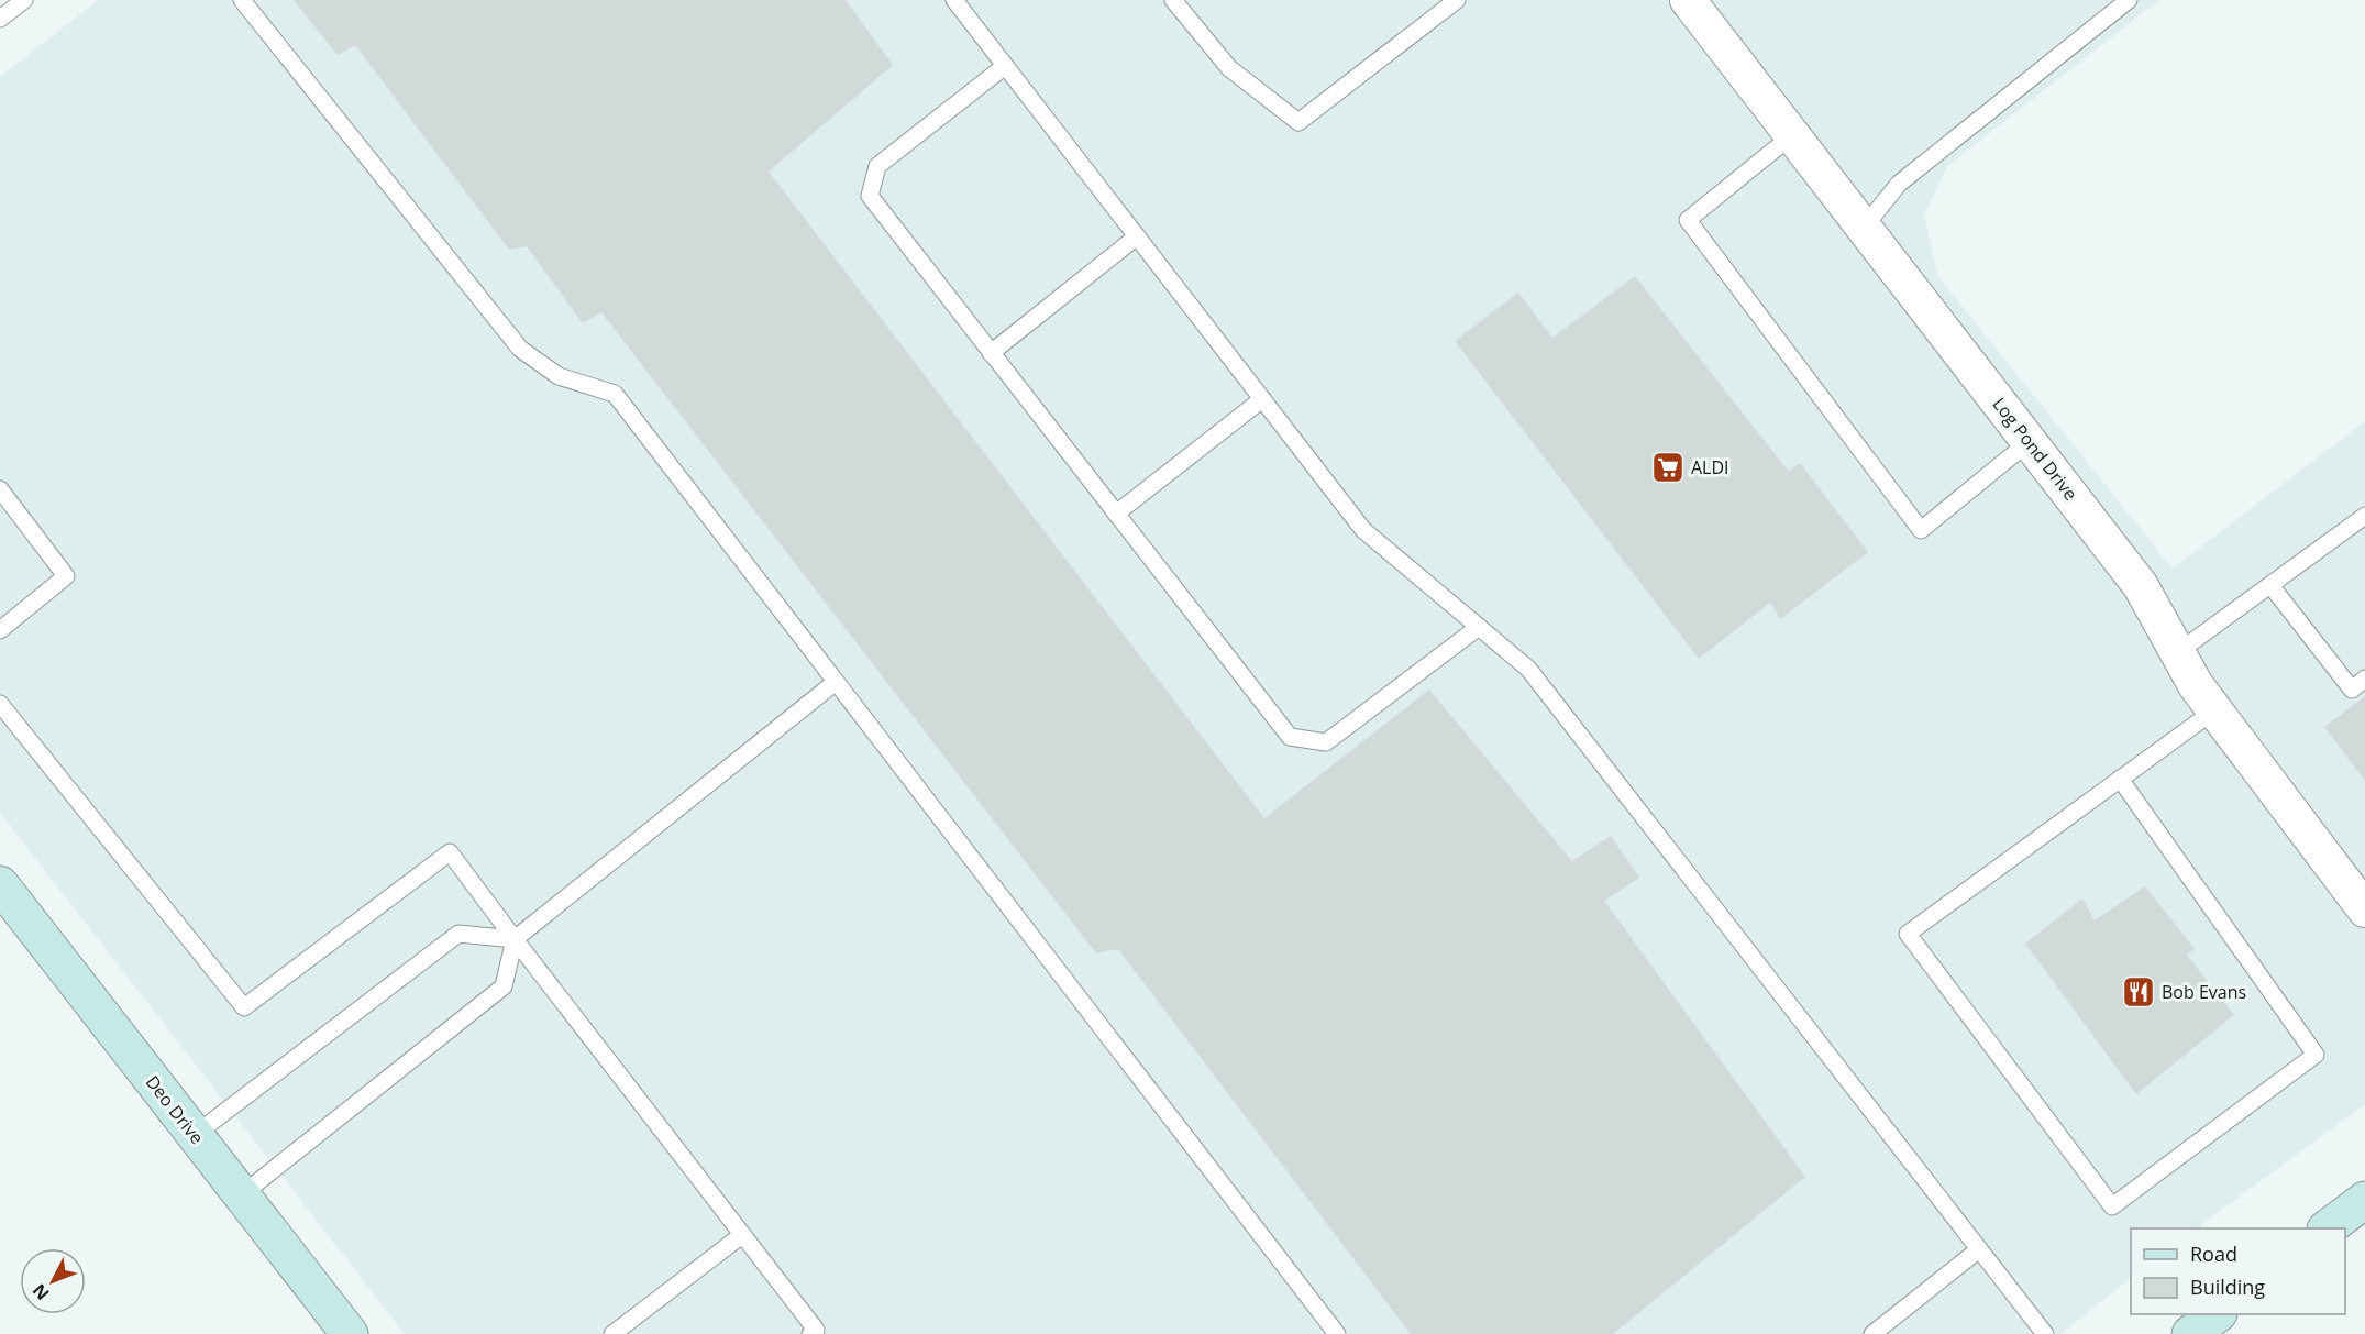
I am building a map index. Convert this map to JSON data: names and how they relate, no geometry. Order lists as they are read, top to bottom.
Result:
{
  "streets": {
    "street": ["Log Pond Drive", "Deo Drive"]
  },
  "places": {
    "supermarket": ["ALDI"],
    "restaurant": ["Bob Evans"]
  },
  "legend": ["Road", "Building"],
  "north": "bottom left"
}
